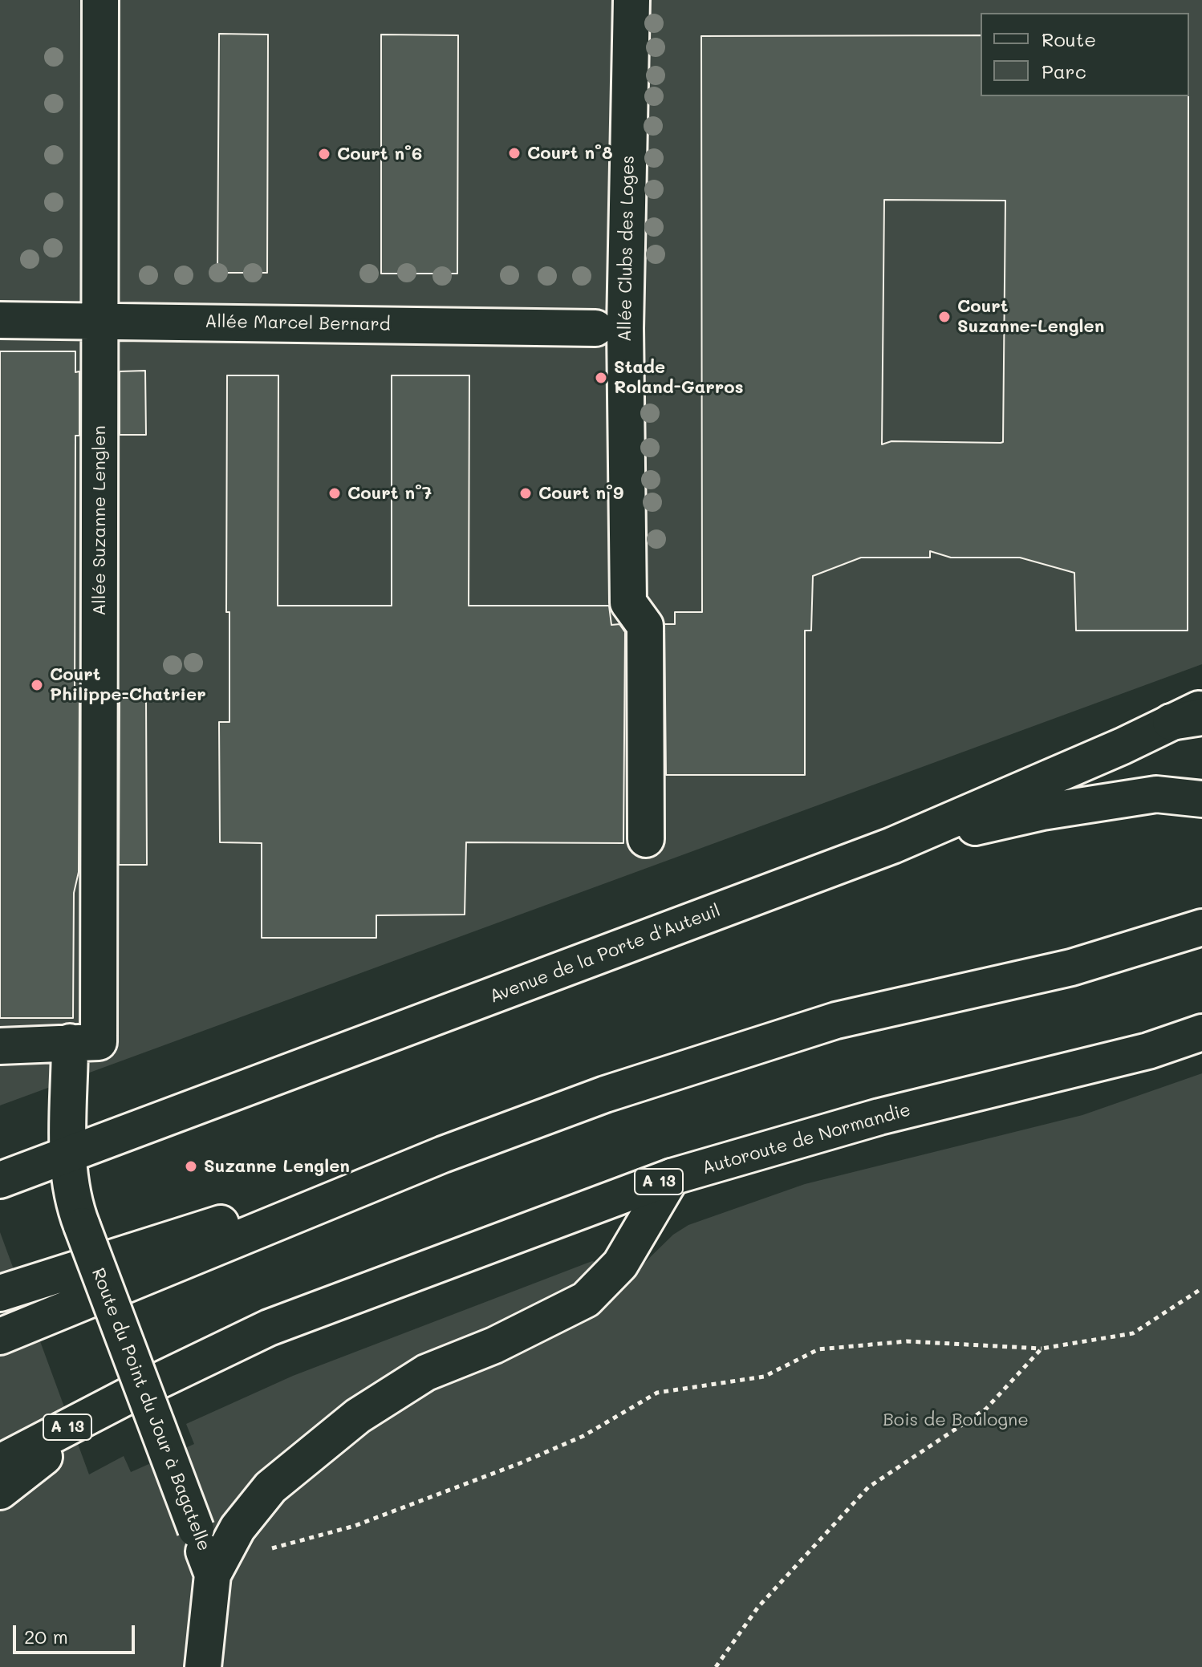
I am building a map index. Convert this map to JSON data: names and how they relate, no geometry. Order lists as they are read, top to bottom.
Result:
{
  "streets": {
    "main road": [
      "Allée Clubs des Loges",
      "Allée Marcel Bernard",
      "Allée Suzanne Lenglen",
      "Avenue de la Porte d'Auteuil",
      "Autoroute de Normandie",
      "A 13",
      "Route du Point du Jour à Bagatelle"
    ]
  },
  "crossings": [
    ["Allée Marcel Bernard", "Allée Suzanne Lenglen"],
    ["Allée Suzanne Lenglen", "Avenue de la Porte d'Auteuil"],
    ["Allée Suzanne Lenglen", "Route du Point du Jour à Bagatelle"],
    ["Avenue de la Porte d'Auteuil", "Route du Point du Jour à Bagatelle"],
    ["Autoroute de Normandie", "A 13"]
  ],
  "parks": ["Bois de Boulogne"],
  "places": [
    "Court n°8",
    "Court n°6",
    "Court Suzanne-Lenglen",
    "Stade Roland-Garros",
    "Court n°7",
    "Court n°9",
    "Court Philippe-Chatrier",
    "Suzanne Lenglen"
  ],
  "legend": ["Route", "Parc"],
  "scale_bar": "20 m"
}
